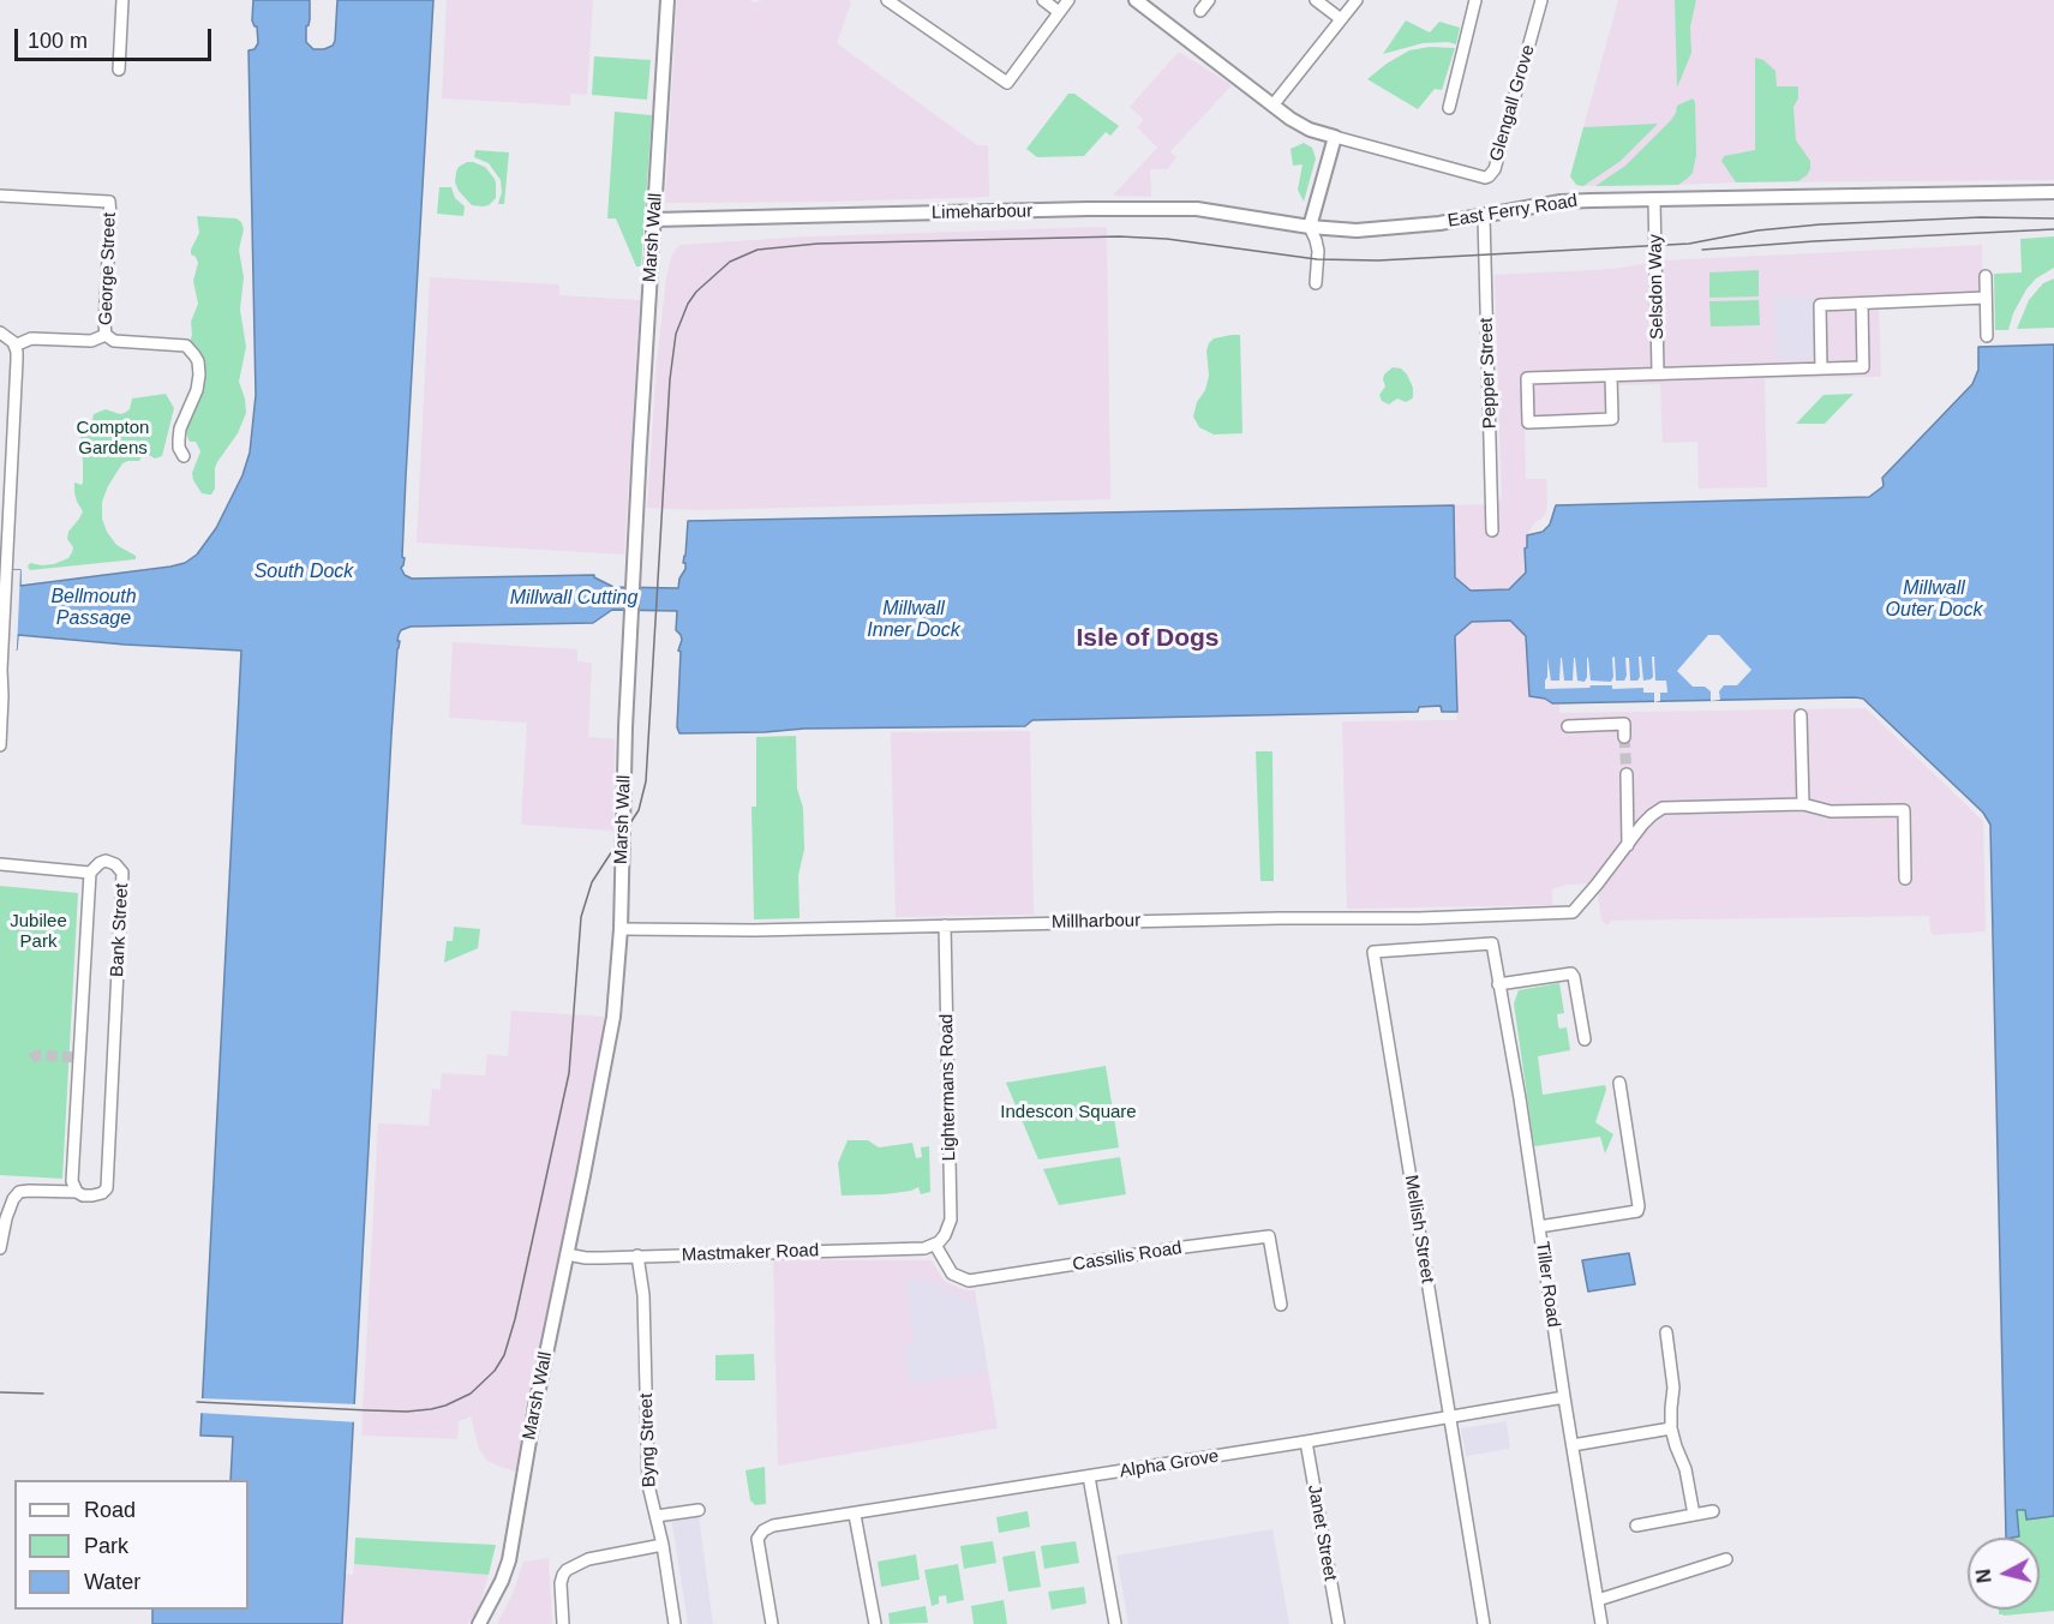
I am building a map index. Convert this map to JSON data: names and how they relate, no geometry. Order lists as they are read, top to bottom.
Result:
{
  "streets": {
    "street": [
      "Glengall Grove",
      "East Ferry Road",
      "Limeharbour",
      "Marsh Wall",
      "George Street",
      "Selsdon Way",
      "Pepper Street",
      "Millharbour",
      "Bank Street",
      "Lightermans Road",
      "Mellish Street",
      "Mastmaker Road",
      "Cassilis Road",
      "Tiller Road",
      "Byng Street",
      "Alpha Grove",
      "Janet Street"
    ]
  },
  "crossings": [
    ["East Ferry Road", "Limeharbour"],
    ["East Ferry Road", "Selsdon Way"],
    ["East Ferry Road", "Pepper Street"],
    ["Limeharbour", "Marsh Wall"],
    ["Marsh Wall", "Millharbour"],
    ["Marsh Wall", "Mastmaker Road"],
    ["Millharbour", "Lightermans Road"],
    ["Lightermans Road", "Mastmaker Road"],
    ["Lightermans Road", "Cassilis Road"],
    ["Mellish Street", "Tiller Road"],
    ["Mellish Street", "Alpha Grove"],
    ["Mastmaker Road", "Cassilis Road"],
    ["Mastmaker Road", "Byng Street"],
    ["Tiller Road", "Alpha Grove"],
    ["Alpha Grove", "Janet Street"]
  ],
  "districts": ["Isle of Dogs"],
  "water": [
    "South Dock",
    "Millwall Outer Dock",
    "Bellmouth Passage",
    "Millwall Cutting",
    "Millwall Inner Dock"
  ],
  "parks": ["Compton Gardens", "Jubilee Park", "Indescon Square"],
  "legend": ["Road", "Park", "Water"],
  "scale_bar": "100 m",
  "north": "left"
}
